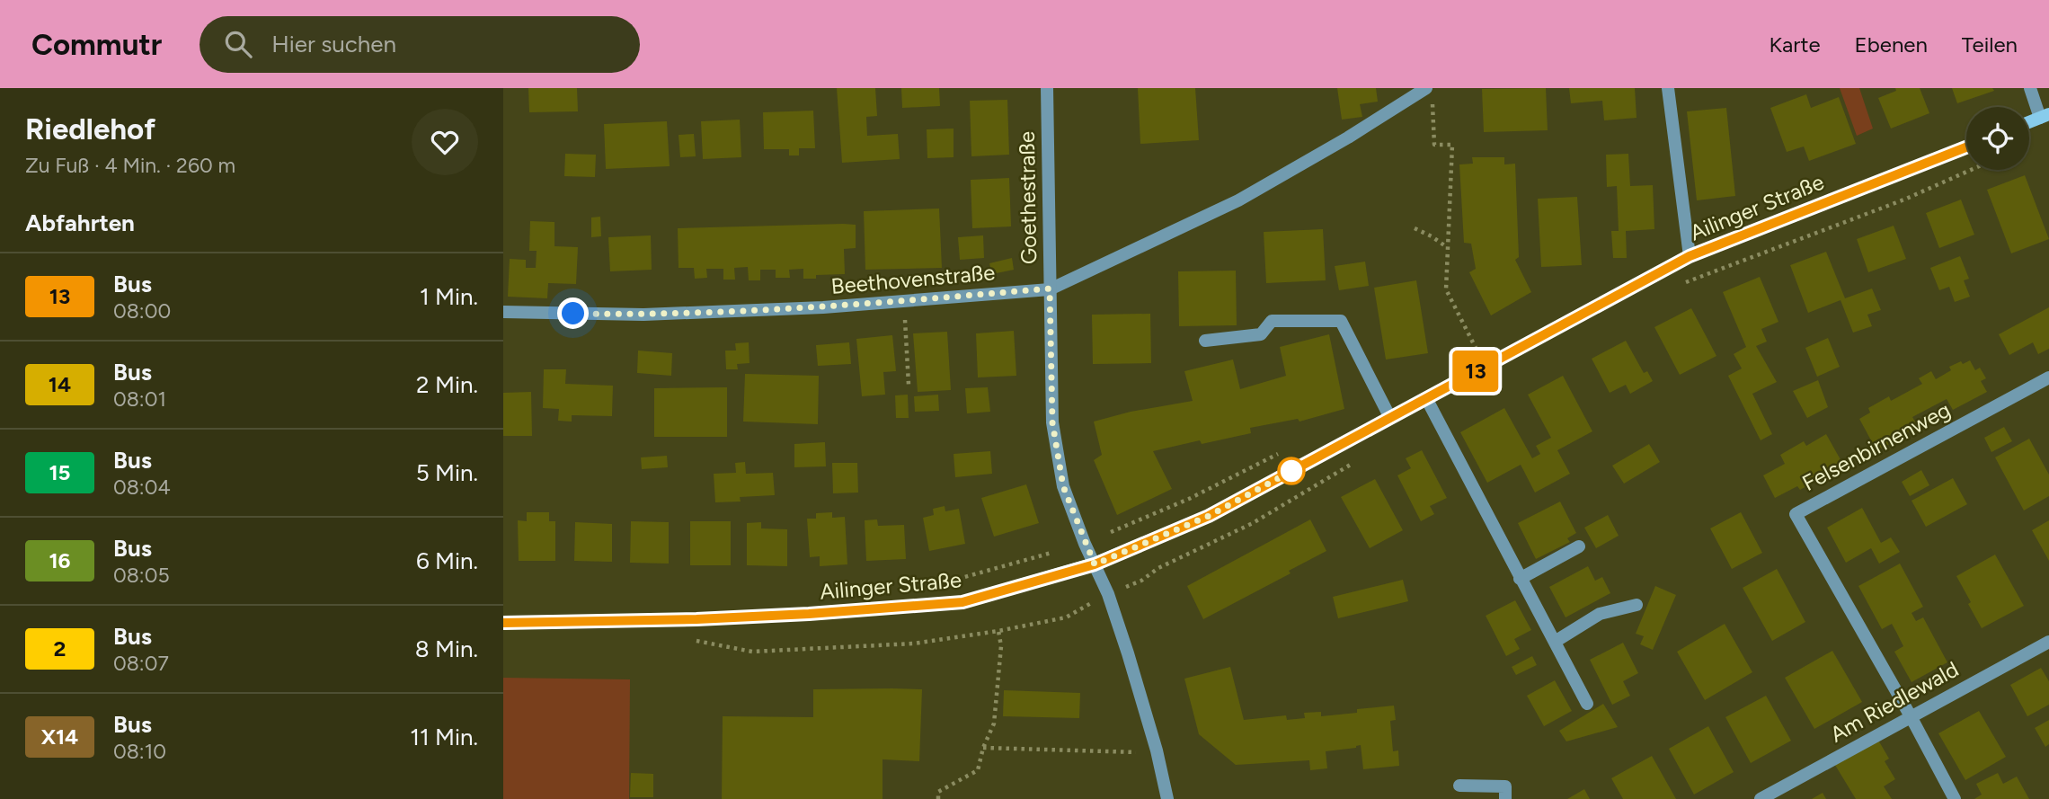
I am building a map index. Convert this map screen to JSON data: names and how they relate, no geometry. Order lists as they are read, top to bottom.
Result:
{
  "streets": {
    "main road": ["Ailinger Straße"],
    "street": [
      "Goethestraße",
      "Beethovenstraße",
      "Felsenbirnenweg",
      "Am Riedlewald"
    ]
  },
  "crossings": [
    ["Goethestraße", "Ailinger Straße"],
    ["Goethestraße", "Beethovenstraße"],
    ["Felsenbirnenweg", "Am Riedlewald"]
  ],
  "lines": ["bus line 13"],
  "page": {
    "header": "Commutr",
    "search": "Hier suchen",
    "nav": ["Karte", "Ebenen", "Teilen"],
    "heading": [
      ["Riedlehof", "Zu Fuß · 4 Min. · 260 m"],
      "Abfahrten"
    ],
    "on_map": "13",
    "list": [
      {
        "mark": "13",
        "name": "Bus",
        "note": "08:00",
        "value": "1 Min."
      },
      {
        "mark": "14",
        "name": "Bus",
        "note": "08:01",
        "value": "2 Min."
      },
      {
        "mark": "15",
        "name": "Bus",
        "note": "08:04",
        "value": "5 Min."
      },
      {
        "mark": "16",
        "name": "Bus",
        "note": "08:05",
        "value": "6 Min."
      },
      {
        "mark": "2",
        "name": "Bus",
        "note": "08:07",
        "value": "8 Min."
      },
      {
        "mark": "X14",
        "name": "Bus",
        "note": "08:10",
        "value": "11 Min."
      }
    ]
  }
}
